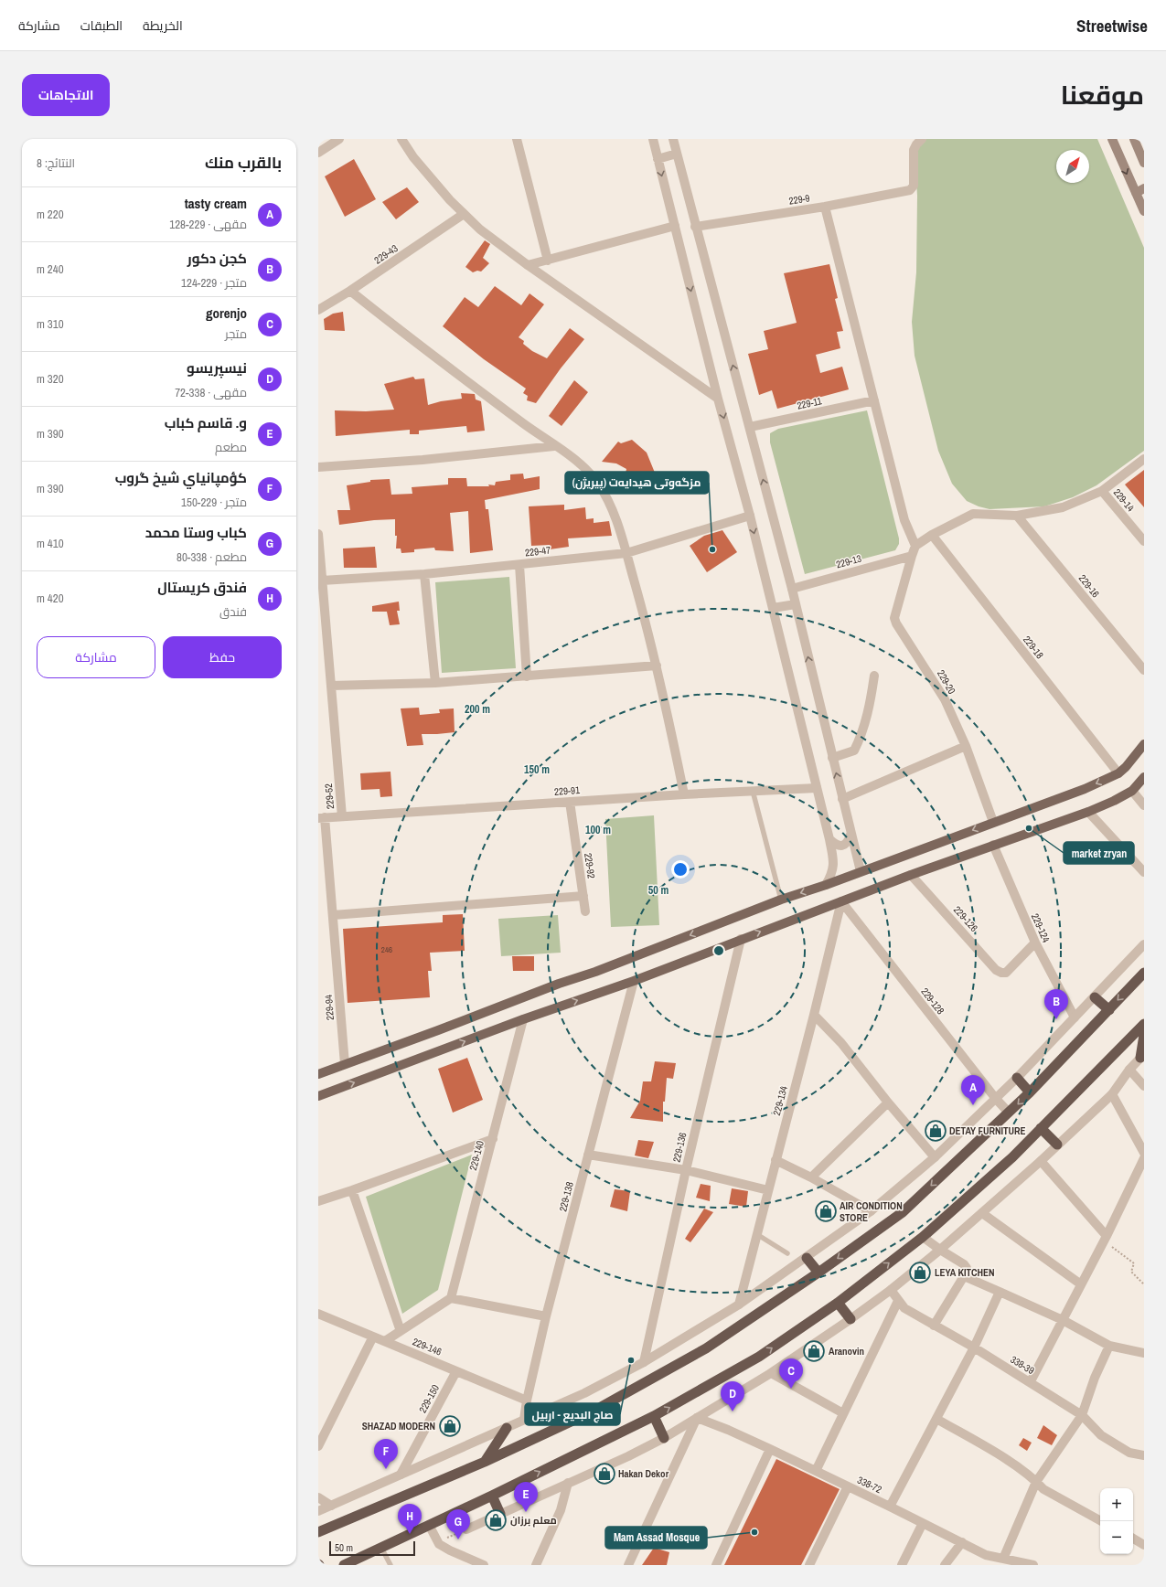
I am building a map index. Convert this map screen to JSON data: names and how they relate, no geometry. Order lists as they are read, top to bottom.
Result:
{
  "streets": {
    "street": [
      "229-9",
      "229-43",
      "229-11",
      "229-14",
      "229-47",
      "229-13",
      "229-16",
      "229-18",
      "229-20",
      "229-91",
      "229-52",
      "229-92",
      "229-126",
      "229-124",
      "229-128",
      "229-94",
      "229-134",
      "229-136",
      "229-140",
      "229-138",
      "229-146",
      "338-39",
      "229-150",
      "338-72"
    ]
  },
  "crossings": [
    ["229-47", "229-52"],
    ["229-13", "229-20"],
    ["229-91", "229-52"],
    ["229-91", "229-92"],
    ["229-91", "229-94"],
    ["229-126", "229-124"],
    ["229-128", "229-134"],
    ["229-138", "229-146"],
    ["229-146", "229-150"]
  ],
  "places": {
    "other": [
      "مزگه‌وتی هیدایه‌ت (پیریژن)",
      "market zryan",
      "صاج البديع - اربيل",
      "Mam Assad Mosque"
    ],
    "shop": [
      "DETAY FURNITURE",
      "AIR CONDITION STORE",
      "LEYA KITCHEN",
      "Aranovin",
      "SHAZAD MODERN",
      "Hakan Dekor",
      "معلم برزان"
    ]
  },
  "house_numbers": ["246"],
  "scale_bar": "50 m",
  "north": "top right",
  "page": {
    "header": "Streetwise",
    "nav": ["الخريطة", "الطبقات", "مشاركة"],
    "title": "موقعنا",
    "buttons": [
      "الاتجاهات",
      ["حفظ", "مشاركة"]
    ],
    "heading": ["بالقرب منك", "النتائج: 8"],
    "list": [
      {
        "mark": "A",
        "name": "tasty cream",
        "note": "مقهى · 229-128",
        "value": "220 m"
      },
      {
        "mark": "B",
        "name": "كجن دكور",
        "note": "متجر · 229-124",
        "value": "240 m"
      },
      {
        "mark": "C",
        "name": "gorenjo",
        "note": "متجر",
        "value": "310 m"
      },
      {
        "mark": "D",
        "name": "نيسپريسو",
        "note": "مقهى · 338-72",
        "value": "320 m"
      },
      {
        "mark": "E",
        "name": "و. قاسم كباب",
        "note": "مطعم",
        "value": "390 m"
      },
      {
        "mark": "F",
        "name": "كؤمپانياي شيخ گروب",
        "note": "متجر · 229-150",
        "value": "390 m"
      },
      {
        "mark": "G",
        "name": "كباب وستا محمد",
        "note": "مطعم · 338-80",
        "value": "410 m"
      },
      {
        "mark": "H",
        "name": "فندق كريستال",
        "note": "فندق",
        "value": "420 m"
      }
    ],
    "pins": [
      "B",
      "A",
      "C",
      "D",
      "F",
      "E",
      "H",
      "G"
    ],
    "map_buttons": ["+", "−"],
    "scale": "50 m"
  },
  "rings": [
    "200 m",
    "150 m",
    "100 m",
    "50 m"
  ]
}
